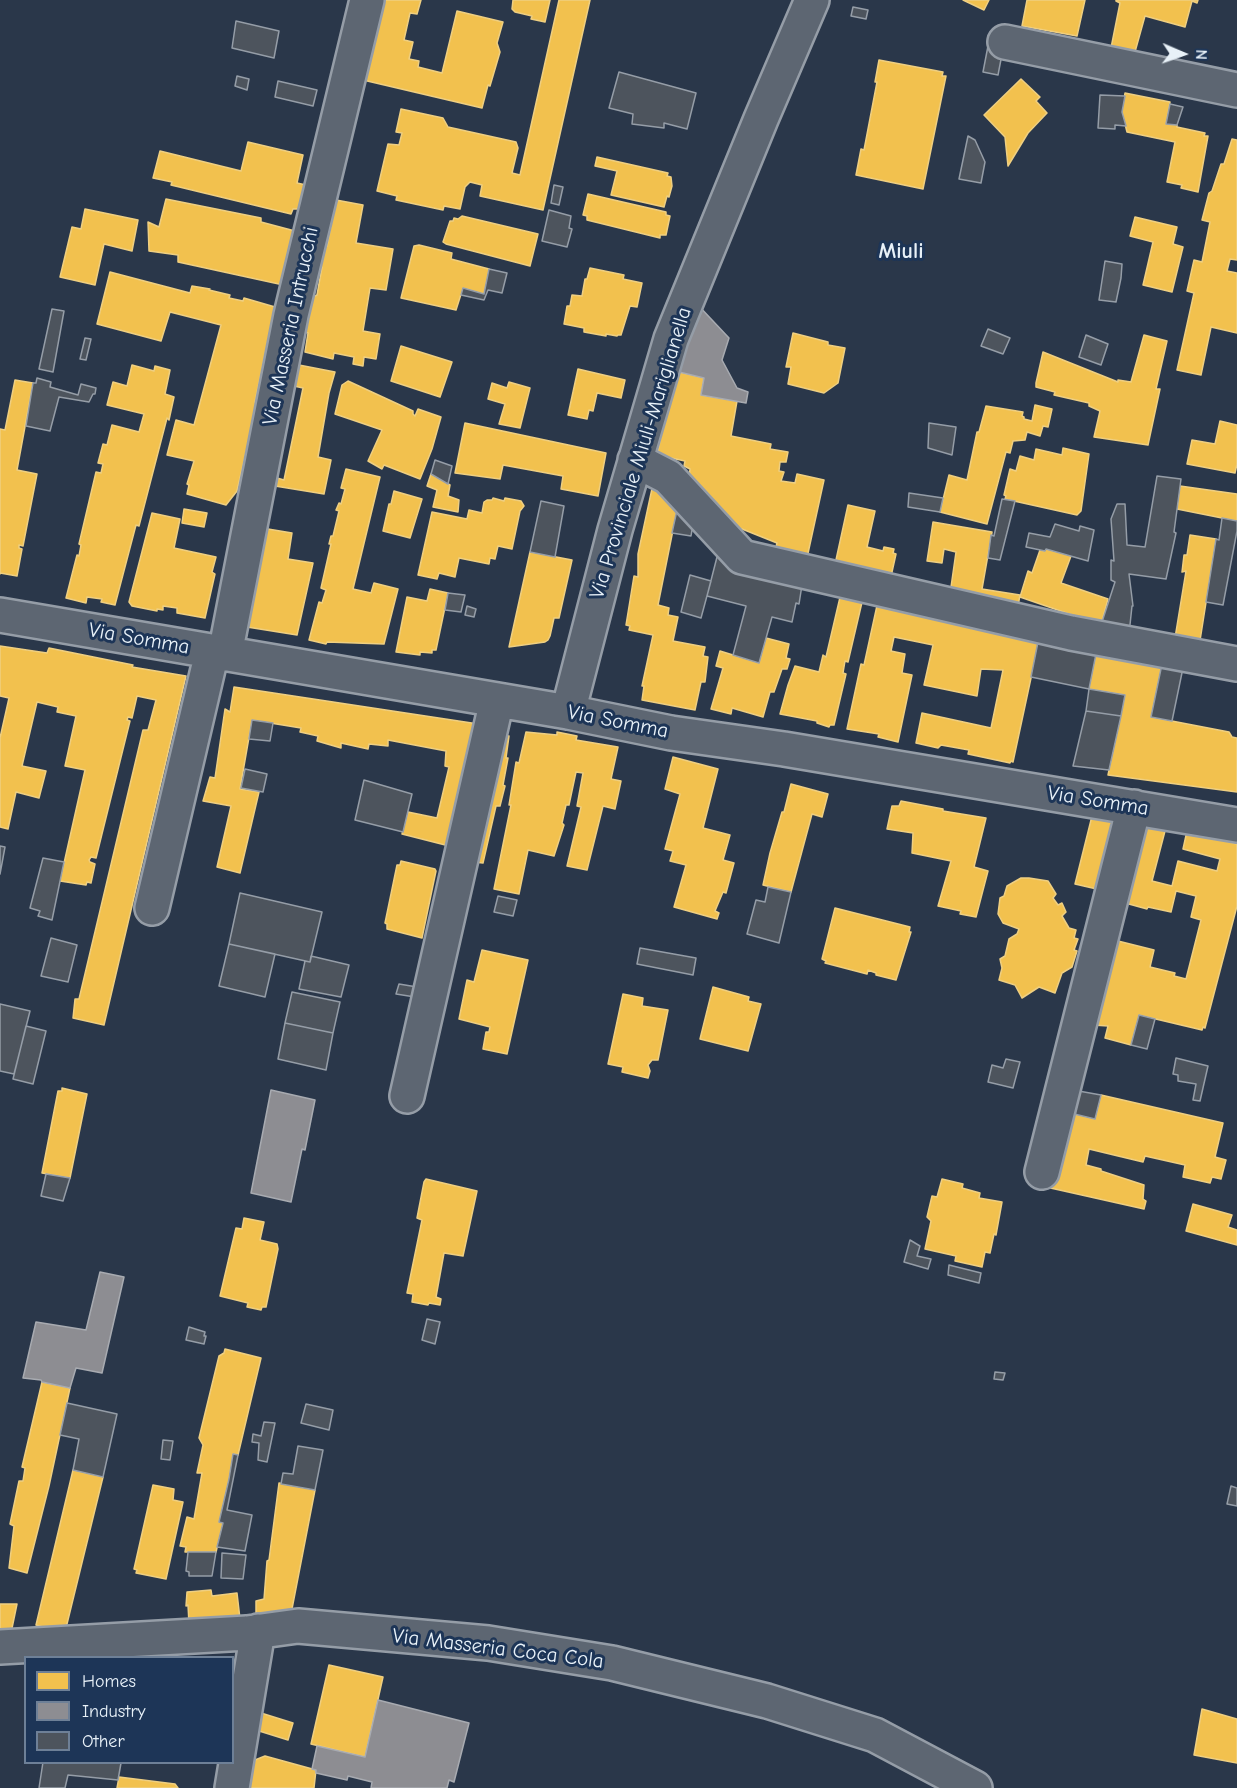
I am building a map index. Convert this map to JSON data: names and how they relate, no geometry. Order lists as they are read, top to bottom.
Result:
{
  "streets": {
    "street": [
      "Via Masseria Intrucchi",
      "Via Provinciale Miuli-Mariglianella",
      "Via Somma",
      "Via Masseria Coca Cola"
    ]
  },
  "crossings": [
    ["Via Masseria Intrucchi", "Via Somma"],
    ["Via Provinciale Miuli-Mariglianella", "Via Somma"]
  ],
  "districts": ["Miuli"],
  "legend": ["Homes", "Industry", "Other"],
  "north": "right"
}
